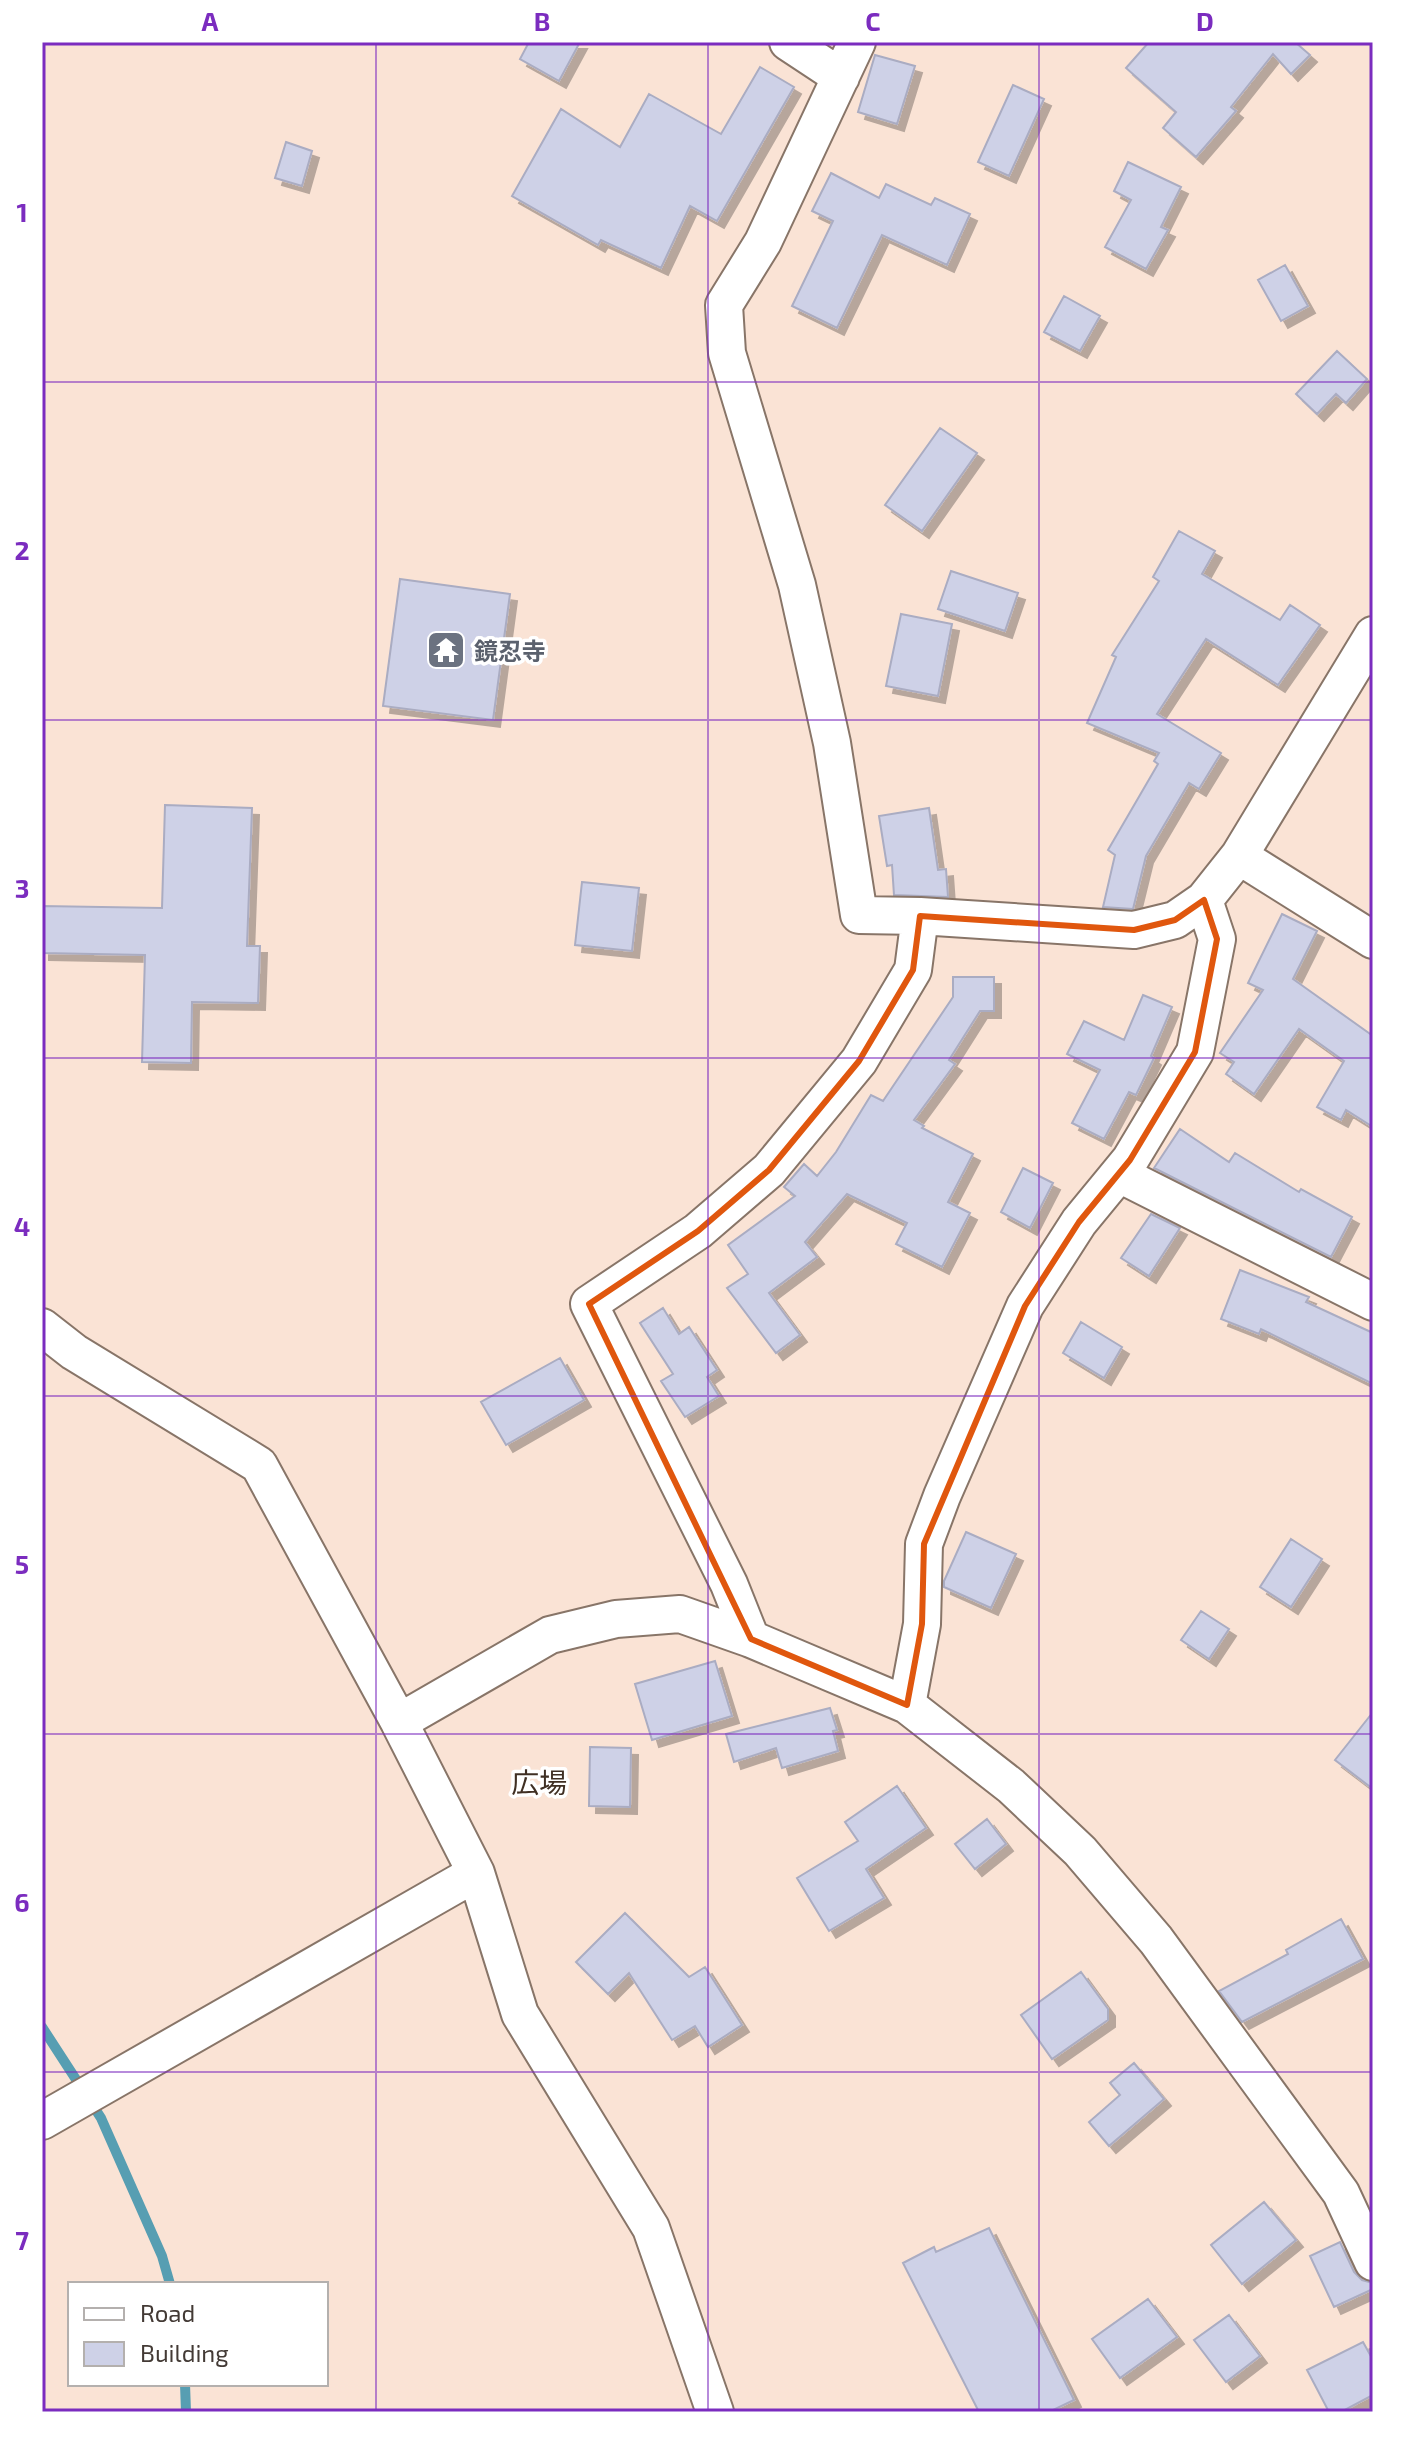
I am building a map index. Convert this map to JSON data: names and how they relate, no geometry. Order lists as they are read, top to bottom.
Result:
{
  "districts": ["広場"],
  "places": {
    "temple": ["鏡忍寺"]
  },
  "legend": ["Road", "Building"],
  "grid": {
    "columns": [
      "A",
      "B",
      "C",
      "D"
    ],
    "rows": [
      "1",
      "2",
      "3",
      "4",
      "5",
      "6",
      "7"
    ]
  }
}
